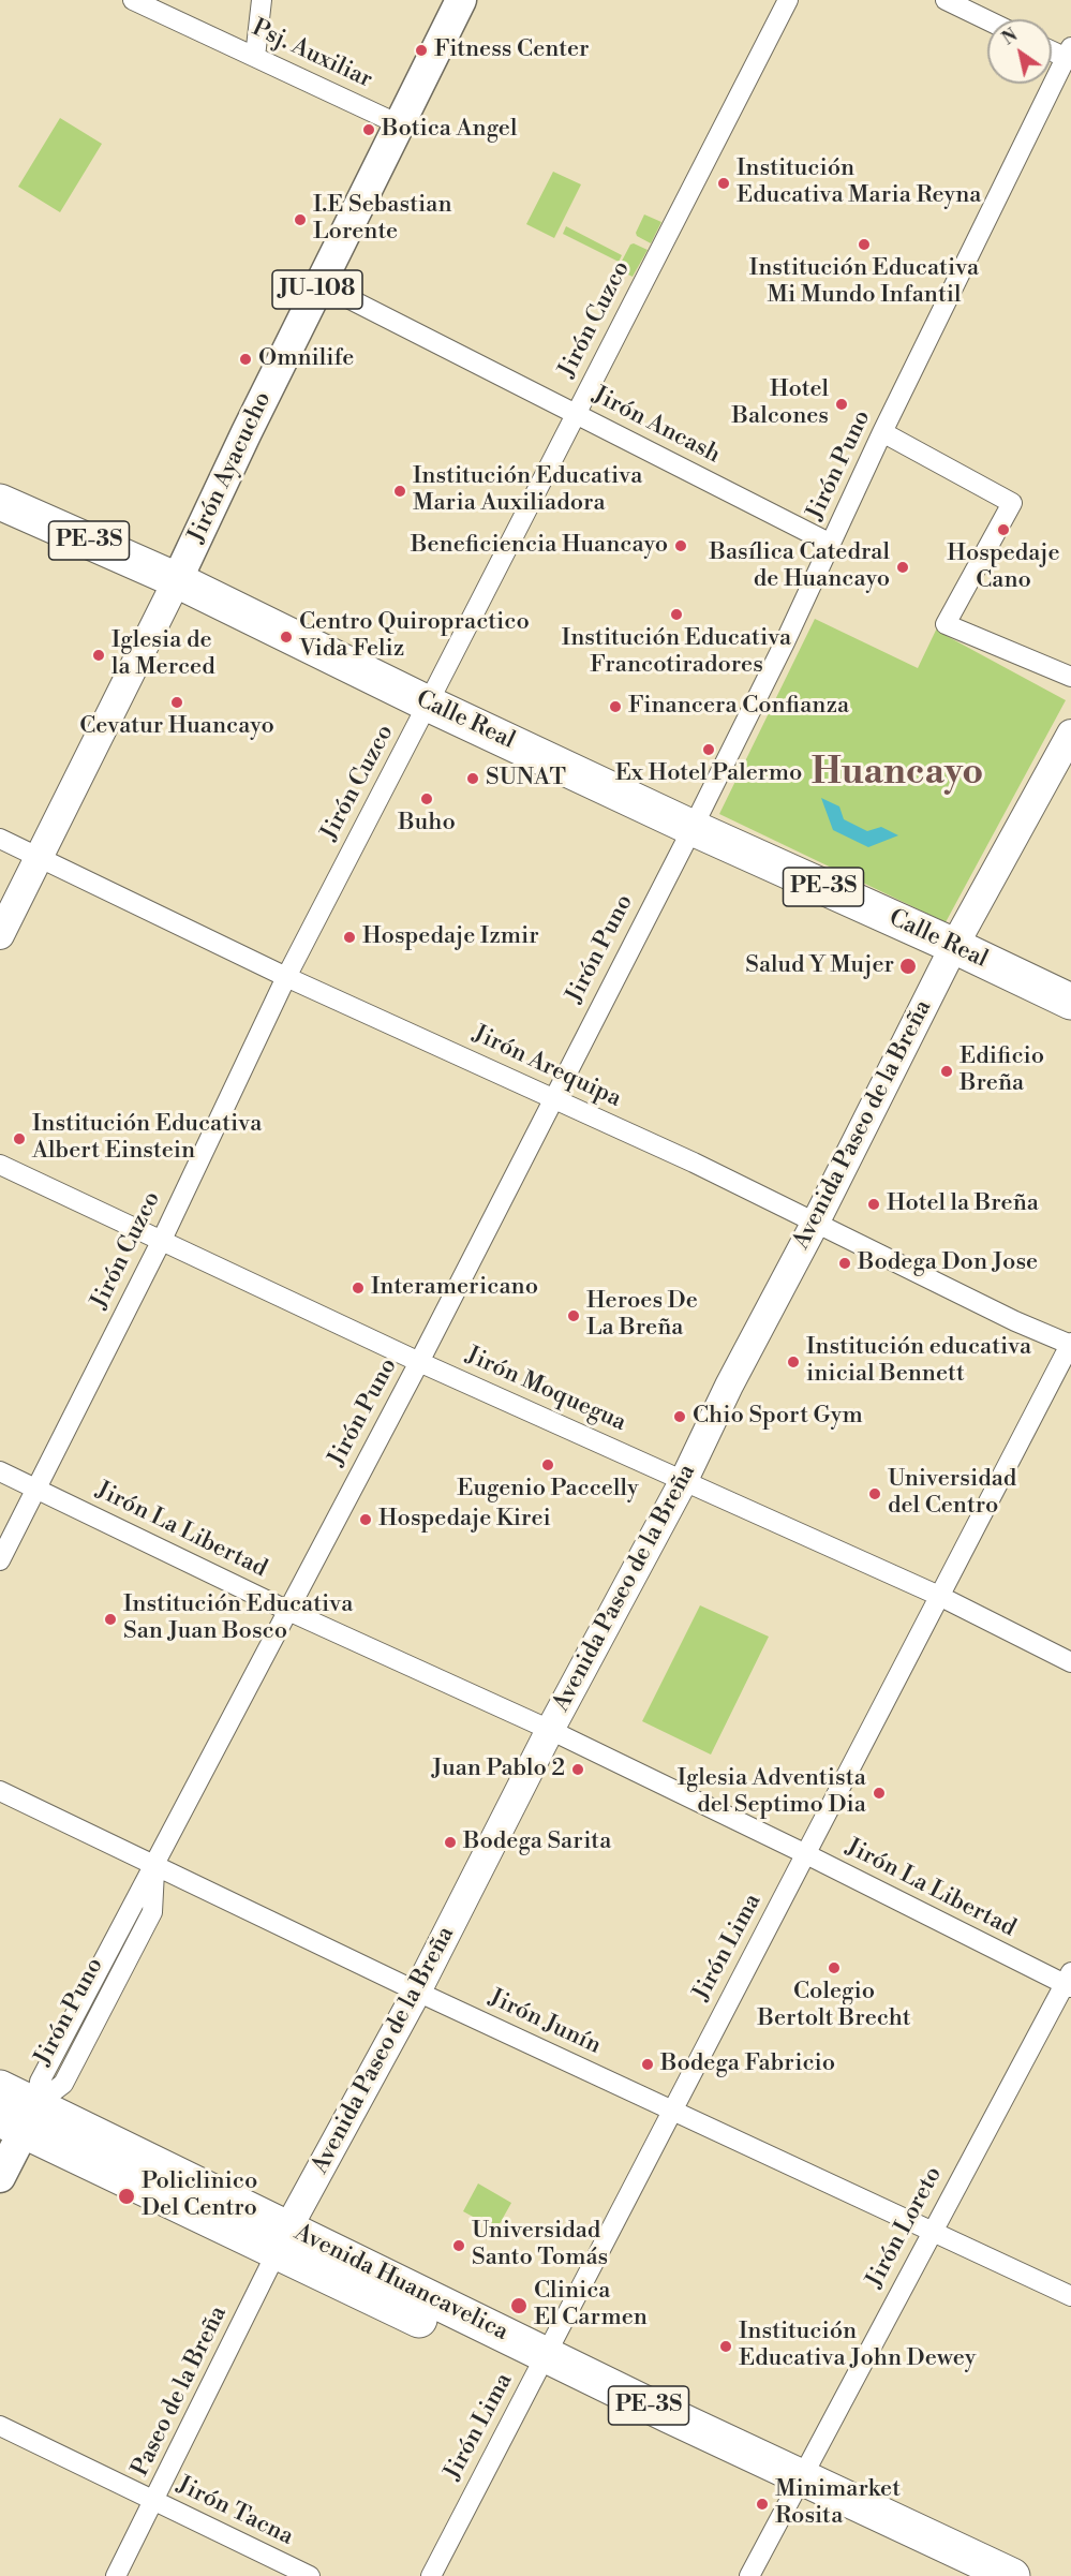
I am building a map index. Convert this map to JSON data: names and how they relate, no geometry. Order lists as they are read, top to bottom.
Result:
{
  "streets": {
    "highway": ["PE-3S", "Calle Real", "Avenida Huancavelica"],
    "main road": ["JU-108", "Jirón Ayacucho"],
    "street": [
      "Psj. Auxiliar",
      "Jirón Cuzco",
      "Jirón Ancash",
      "Jirón Puno",
      "Jirón Arequipa",
      "Avenida Paseo de la Breña",
      "Jirón Moquegua",
      "Jirón La Libertad",
      "Jirón Lima",
      "Jirón Junín",
      "Jirón Loreto",
      "Paseo de la Breña",
      "Jirón Tacna"
    ]
  },
  "crossings": [
    ["Psj. Auxiliar", "Jirón Ayacucho"],
    ["Jirón Cuzco", "Jirón Ancash"],
    ["Jirón Cuzco", "Calle Real"],
    ["Jirón Cuzco", "Jirón Arequipa"],
    ["Jirón Cuzco", "Jirón Moquegua"],
    ["Jirón Cuzco", "Jirón La Libertad"],
    ["Jirón Ancash", "Jirón Puno"],
    ["Jirón Ancash", "Jirón Ayacucho"],
    ["Jirón Puno", "Calle Real"],
    ["Jirón Puno", "Jirón Arequipa"],
    ["Jirón Puno", "Jirón Moquegua"],
    ["Jirón Puno", "Jirón La Libertad"],
    ["Jirón Puno", "Jirón Junín"],
    ["Jirón Puno", "Avenida Huancavelica"],
    ["Jirón Ayacucho", "Calle Real"],
    ["Jirón Ayacucho", "Jirón Arequipa"],
    ["Calle Real", "Avenida Paseo de la Breña"],
    ["Jirón Arequipa", "Avenida Paseo de la Breña"],
    ["Jirón Arequipa", "Jirón Lima"],
    ["Avenida Paseo de la Breña", "Jirón Moquegua"],
    ["Avenida Paseo de la Breña", "Jirón La Libertad"],
    ["Avenida Paseo de la Breña", "Jirón Junín"],
    ["Avenida Paseo de la Breña", "Avenida Huancavelica"],
    ["Avenida Paseo de la Breña", "Paseo de la Breña"],
    ["Jirón Moquegua", "Jirón Lima"],
    ["Jirón La Libertad", "Jirón Lima"],
    ["Jirón La Libertad", "Jirón Loreto"],
    ["Jirón Lima", "Jirón Junín"],
    ["Jirón Lima", "Avenida Huancavelica"],
    ["Jirón Junín", "Jirón Loreto"],
    ["Jirón Loreto", "Avenida Huancavelica"],
    ["Avenida Huancavelica", "Paseo de la Breña"],
    ["Paseo de la Breña", "Jirón Tacna"]
  ],
  "districts": ["Huancayo"],
  "places": [
    "Fitness Center",
    "Botica Angel",
    "Institución Educativa Maria Reyna",
    "I.E Sebastian Lorente",
    "Institución Educativa Mi Mundo Infantil",
    "Omnilife",
    "Hotel Balcones",
    "Institución Educativa Maria Auxiliadora",
    "Hospedaje Cano",
    "Beneficiencia Huancayo",
    "Basílica Catedral de Huancayo",
    "Institución Educativa Francotiradores",
    "Centro Quiropractico Vida Feliz",
    "Iglesia de la Merced",
    "Cevatur Huancayo",
    "Financera Confianza",
    "Ex Hotel Palermo",
    "SUNAT",
    "Buho",
    "Hospedaje Izmir",
    "Salud Y Mujer",
    "Edificio Breña",
    "Institución Educativa Albert Einstein",
    "Hotel la Breña",
    "Bodega Don Jose",
    "Interamericano",
    "Heroes De La Breña",
    "Institución educativa inicial Bennett",
    "Chio Sport Gym",
    "Eugenio Paccelly",
    "Universidad del Centro",
    "Hospedaje Kirei",
    "Institución Educativa San Juan Bosco",
    "Juan Pablo 2",
    "Iglesia Adventista del Septimo Dia",
    "Bodega Sarita",
    "Colegio Bertolt Brecht",
    "Bodega Fabricio",
    "Policlinico Del Centro",
    "Universidad Santo Tomás",
    "Clinica El Carmen",
    "Institución Educativa John Dewey",
    "Minimarket Rosita"
  ],
  "north": "top left"
}
